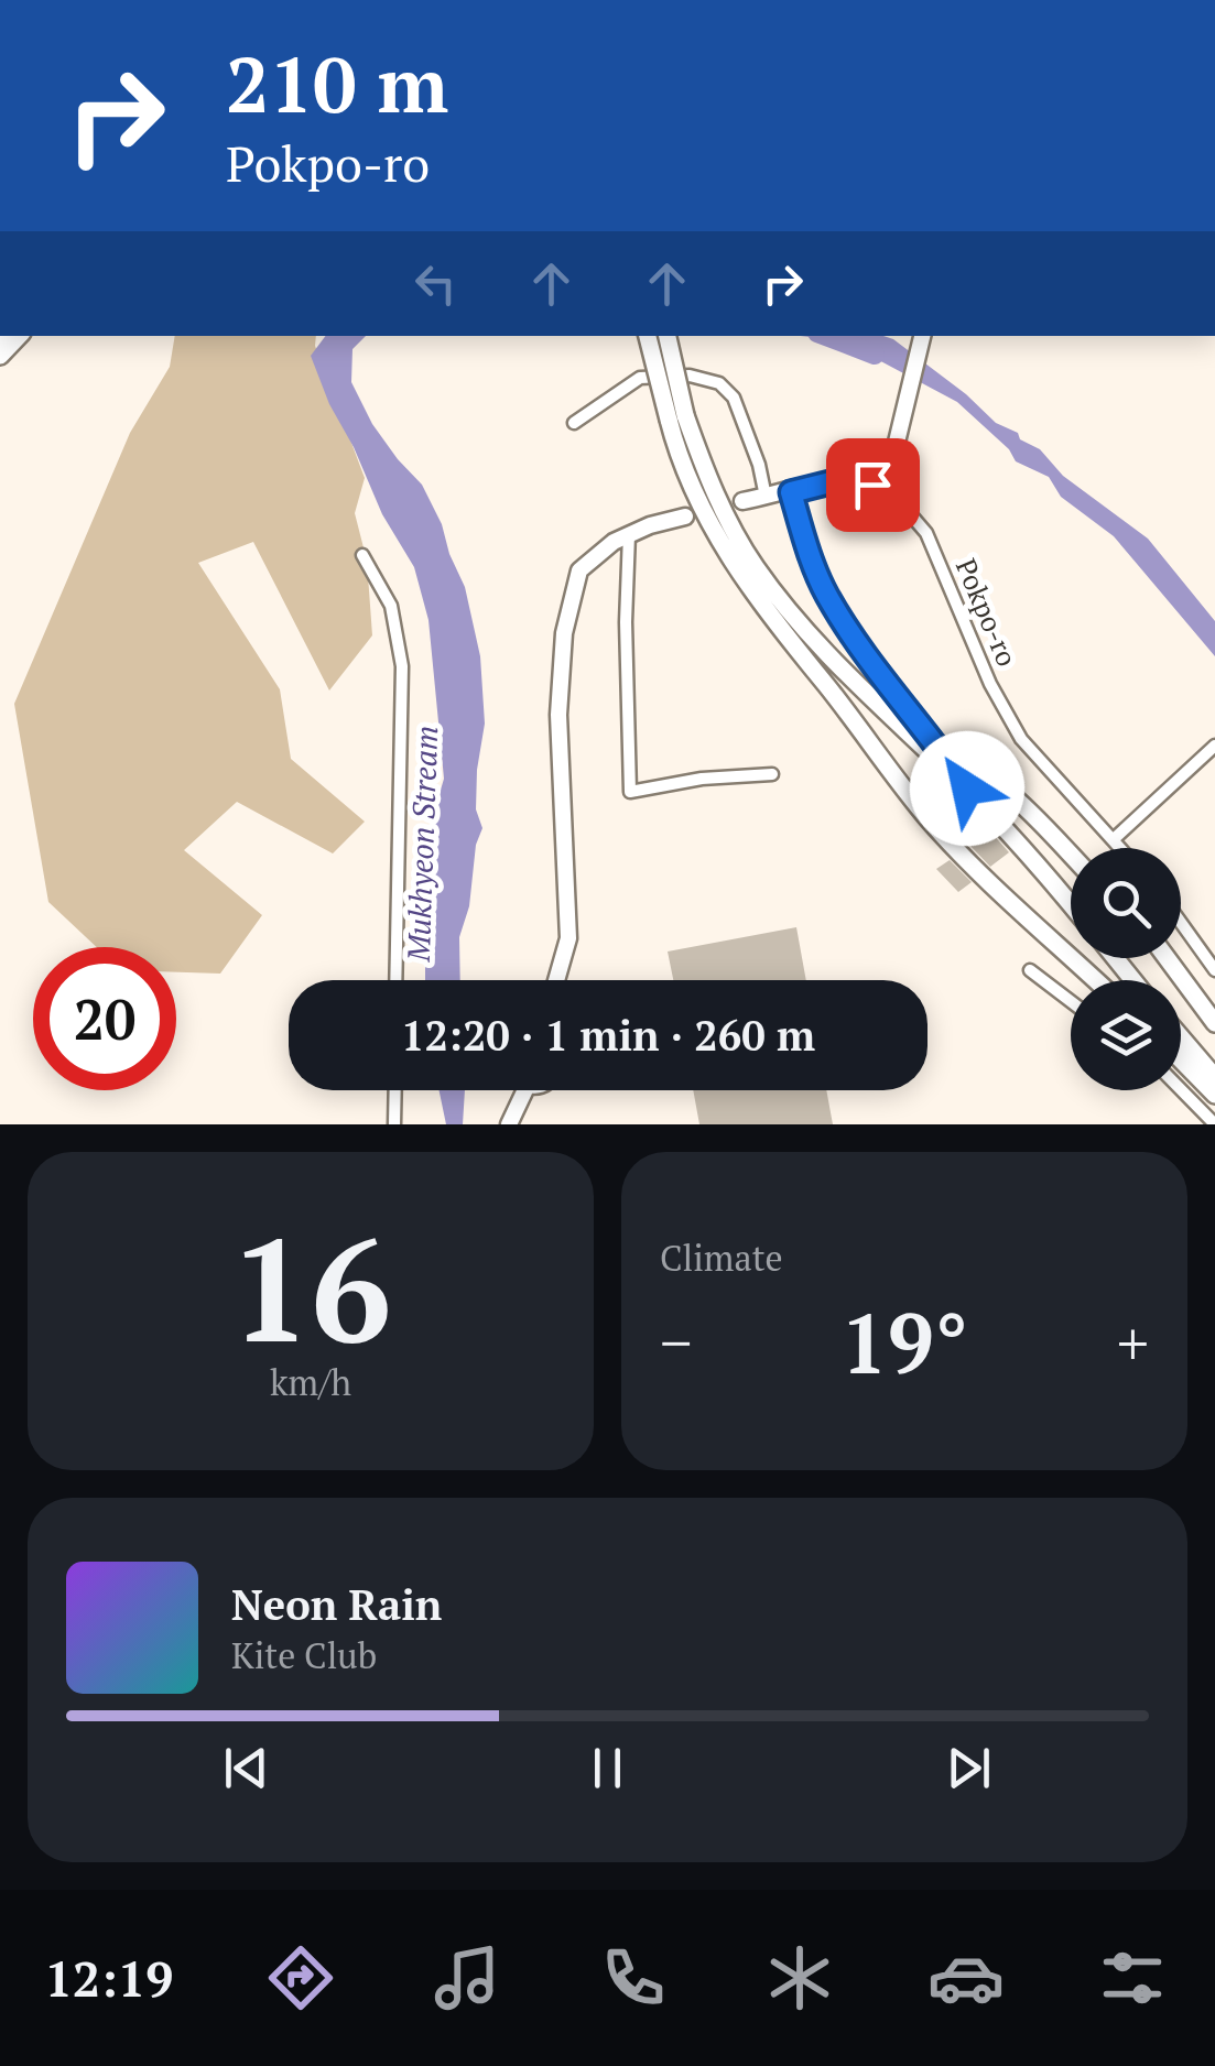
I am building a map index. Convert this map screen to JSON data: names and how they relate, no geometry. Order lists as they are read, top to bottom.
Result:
{
  "streets": {
    "street": ["Pokpo-ro"]
  },
  "water": ["Mukhyeon Stream"],
  "page": {
    "turn": ["210 m", "Pokpo-ro"],
    "limit": "20",
    "trip": "12:20 · 1 min · 260 m",
    "tile": [
      ["16", "km/h"],
      "Climate"
    ],
    "heat": ["−", "19°", "+"],
    "song": ["Neon Rain", "Kite Club"],
    "tabs": "12:19"
  }
}
